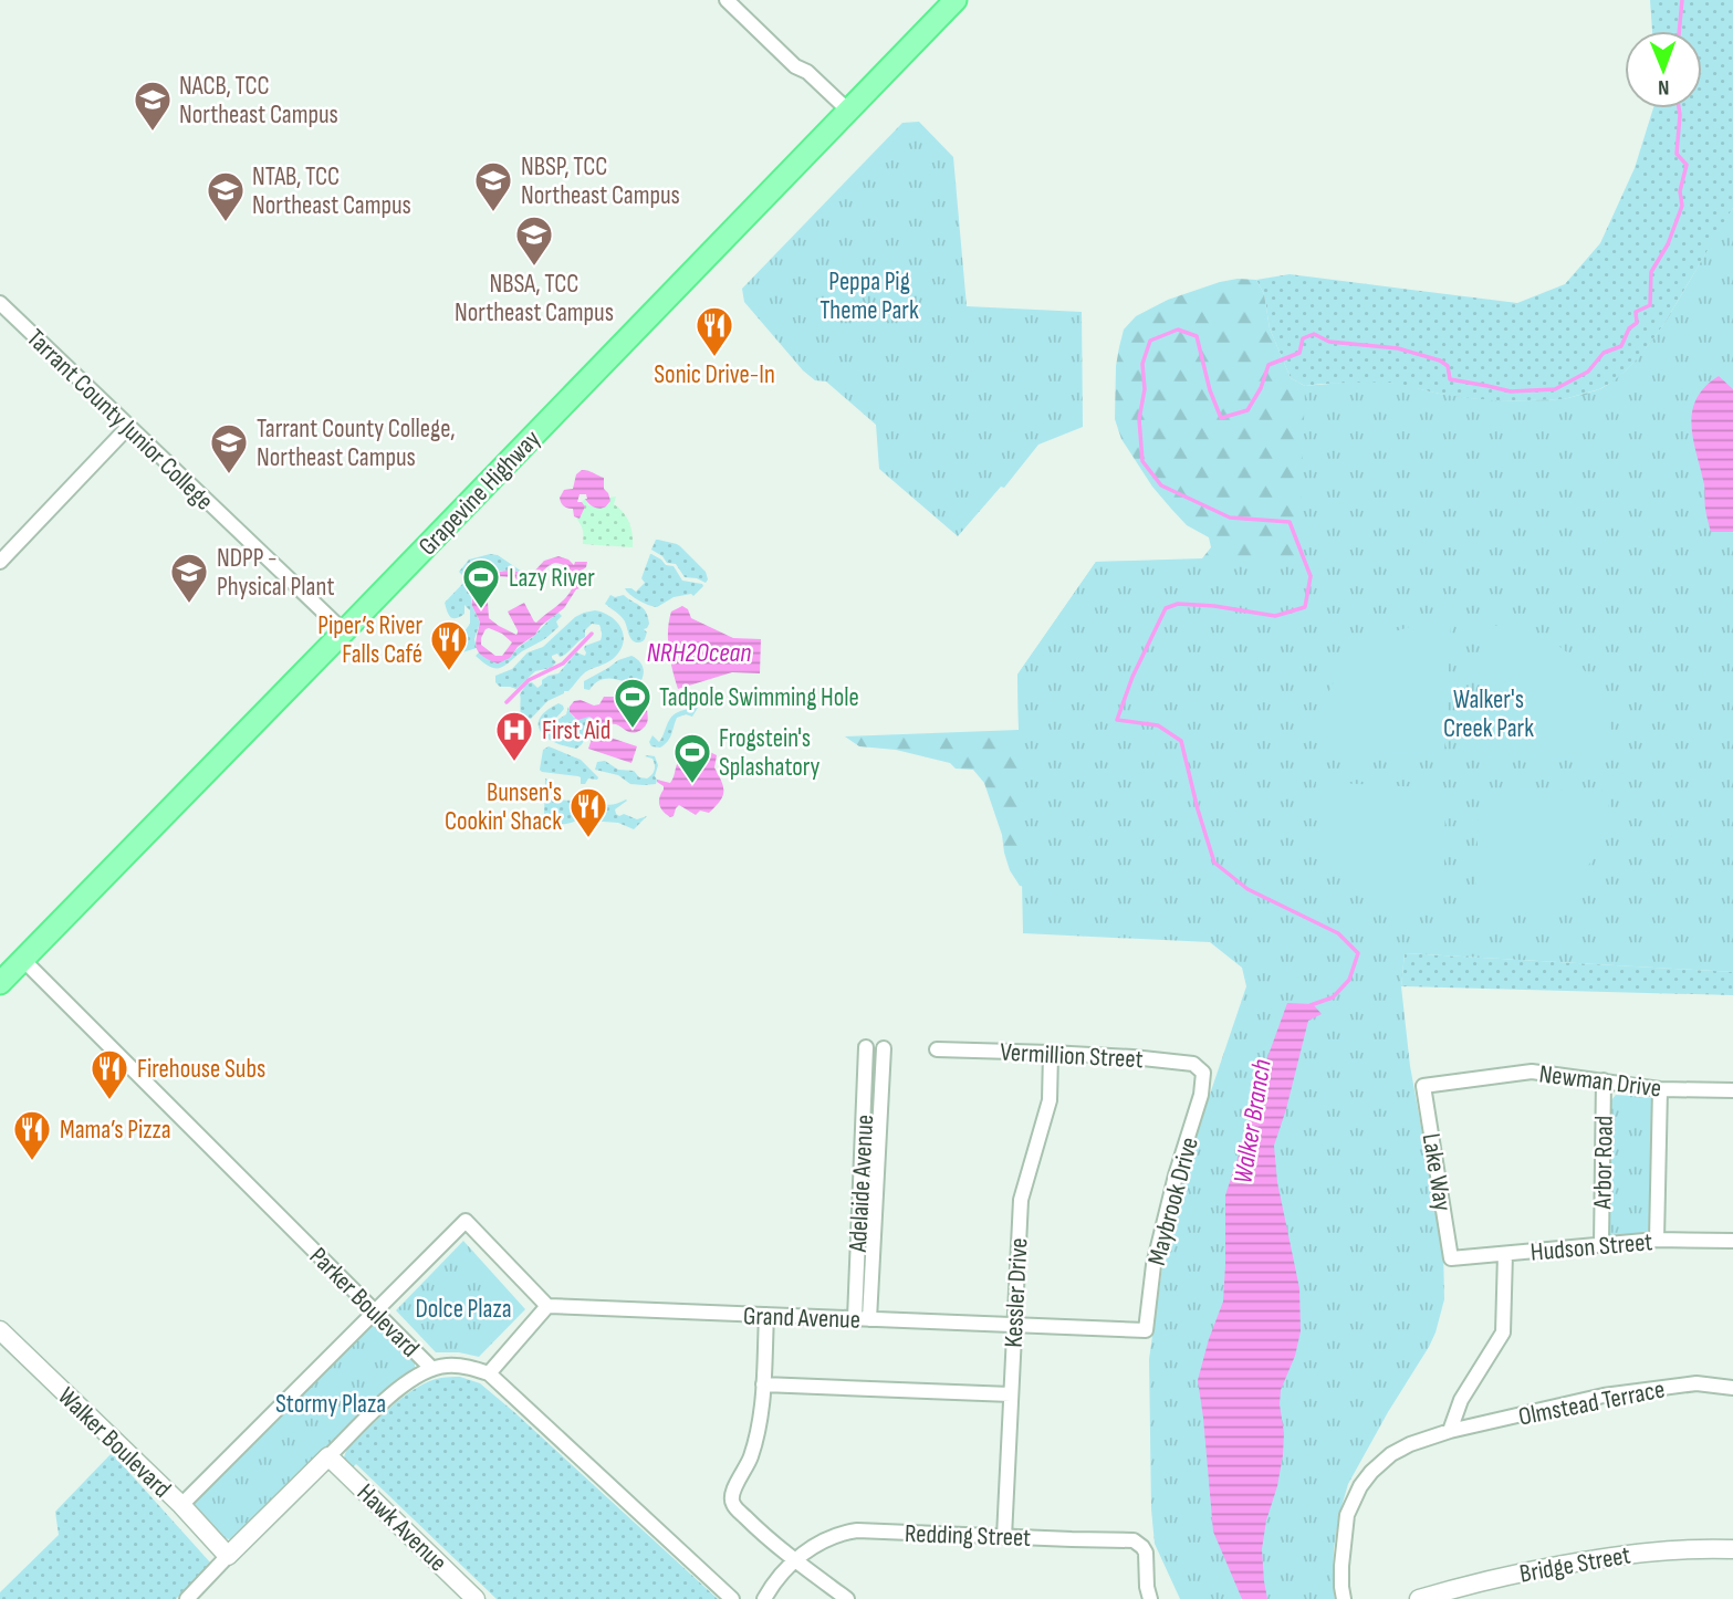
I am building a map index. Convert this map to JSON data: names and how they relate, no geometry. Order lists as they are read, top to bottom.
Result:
{
  "streets": {
    "main road": ["Grapevine Highway"],
    "street": [
      "Tarrant County Junior College",
      "Vermillion Street",
      "Newman Drive",
      "Arbor Road",
      "Lake Way",
      "Adelaide Avenue",
      "Maybrook Drive",
      "Hudson Street",
      "Kessler Drive",
      "Parker Boulevard",
      "Grand Avenue",
      "Olmstead Terrace",
      "Walker Boulevard",
      "Hawk Avenue",
      "Redding Street",
      "Bridge Street"
    ]
  },
  "crossings": [
    ["Tarrant County Junior College", "Grapevine Highway"],
    ["Grapevine Highway", "Parker Boulevard"],
    ["Vermillion Street", "Maybrook Drive"],
    ["Vermillion Street", "Kessler Drive"],
    ["Newman Drive", "Arbor Road"],
    ["Newman Drive", "Lake Way"],
    ["Arbor Road", "Hudson Street"],
    ["Lake Way", "Hudson Street"],
    ["Adelaide Avenue", "Grand Avenue"],
    ["Maybrook Drive", "Grand Avenue"],
    ["Kessler Drive", "Grand Avenue"],
    ["Kessler Drive", "Redding Street"]
  ],
  "water": ["NRH2Ocean", "Walker Branch"],
  "parks": [
    "Peppa Pig Theme Park",
    "Walker's Creek Park",
    "Dolce Plaza",
    "Stormy Plaza"
  ],
  "places": {
    "school or university": [
      "NACB, TCC Northeast Campus",
      "NBSP, TCC Northeast Campus",
      "NTAB, TCC Northeast Campus",
      "NBSA, TCC Northeast Campus",
      "Tarrant County College, Northeast Campus",
      "NDPP - Physical Plant"
    ],
    "restaurant": [
      "Sonic Drive-In",
      "Piper’s River Falls Café",
      "Bunsen's Cookin' Shack",
      "Firehouse Subs",
      "Mama’s Pizza"
    ],
    "sports": ["Lazy River", "Tadpole Swimming Hole", "Frogstein's Splashatory"],
    "hospital": ["First Aid"]
  },
  "north": "bottom"
}
